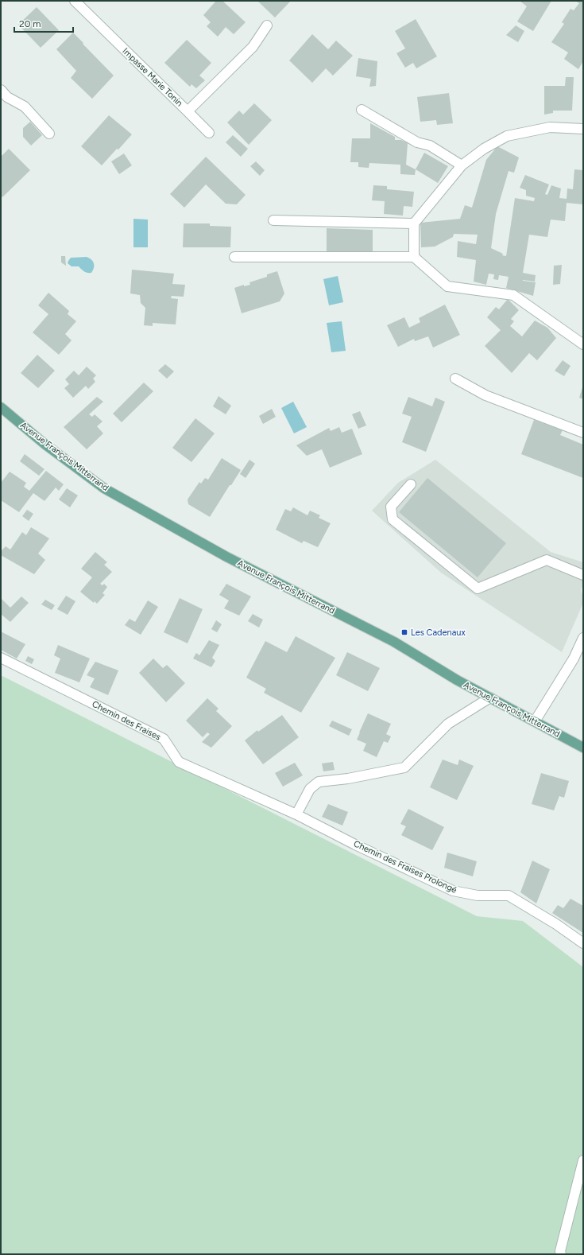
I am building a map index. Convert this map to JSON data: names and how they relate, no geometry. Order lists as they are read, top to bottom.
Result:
{
  "streets": {
    "main road": ["Avenue François Mitterrand"],
    "street": ["Impasse Marie Tonin", "Chemin des Fraises", "Chemin des Fraises Prolongé"]
  },
  "crossings": [
    ["Chemin des Fraises", "Chemin des Fraises Prolongé"]
  ],
  "places": {
    "transit": ["Les Cadenaux"]
  },
  "scale_bar": "20 m"
}
